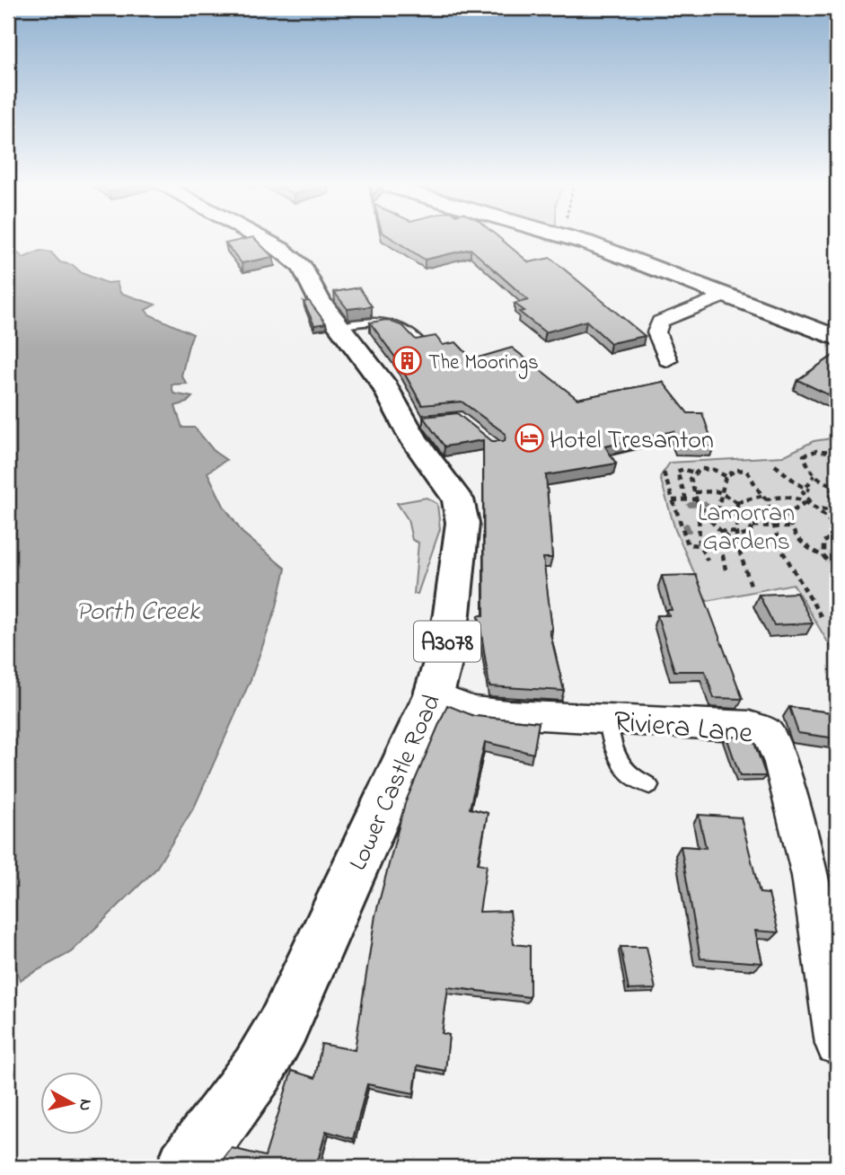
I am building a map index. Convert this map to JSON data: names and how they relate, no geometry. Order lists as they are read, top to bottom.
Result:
{
  "streets": {
    "main road": ["A3078", "Lower Castle Road"],
    "street": ["Riviera Lane"]
  },
  "crossings": [
    ["Riviera Lane", "Lower Castle Road"]
  ],
  "water": ["Porth Creek"],
  "parks": ["Lamorran Gardens"],
  "places": {
    "building": ["The Moorings"],
    "hotel": ["Hotel Tresanton"]
  },
  "north": "right"
}
